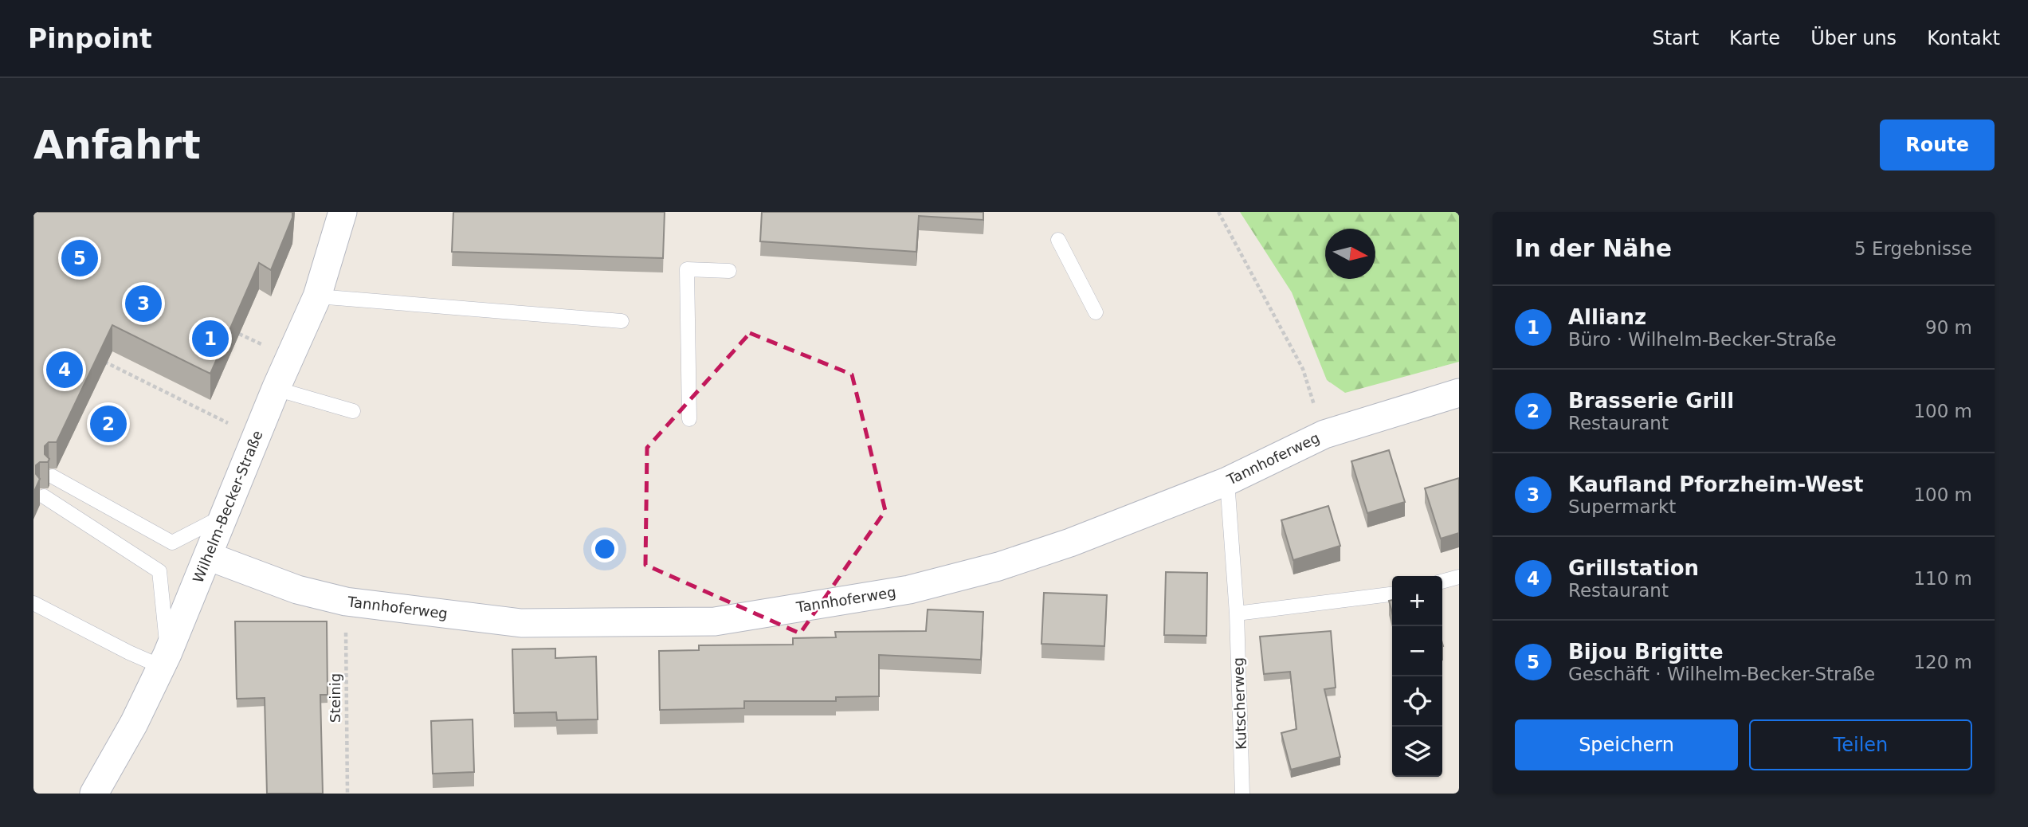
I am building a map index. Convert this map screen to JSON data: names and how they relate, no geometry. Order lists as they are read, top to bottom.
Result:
{
  "streets": {
    "street": ["Tannhoferweg", "Wilhelm-Becker-Straße"],
    "lane": ["Kutscherweg"],
    "path": ["Steinig"]
  },
  "crossings": [
    ["Tannhoferweg", "Wilhelm-Becker-Straße"],
    ["Tannhoferweg", "Steinig"],
    ["Tannhoferweg", "Kutscherweg"]
  ],
  "north": "right",
  "page": {
    "header": "Pinpoint",
    "nav": [
      "Start",
      "Karte",
      "Über uns",
      "Kontakt"
    ],
    "buttons": [
      "Route",
      ["Speichern", "Teilen"]
    ],
    "title": "Anfahrt",
    "heading": ["In der Nähe", "5 Ergebnisse"],
    "pins": [
      "5",
      "3",
      "1",
      "4",
      "2"
    ],
    "list": [
      {
        "mark": "1",
        "name": "Allianz",
        "note": "Büro · Wilhelm-Becker-Straße",
        "value": "90 m"
      },
      {
        "mark": "2",
        "name": "Brasserie Grill",
        "note": "Restaurant",
        "value": "100 m"
      },
      {
        "mark": "3",
        "name": "Kaufland Pforzheim-West",
        "note": "Supermarkt",
        "value": "100 m"
      },
      {
        "mark": "4",
        "name": "Grillstation",
        "note": "Restaurant",
        "value": "110 m"
      },
      {
        "mark": "5",
        "name": "Bijou Brigitte",
        "note": "Geschäft · Wilhelm-Becker-Straße",
        "value": "120 m"
      }
    ],
    "map_buttons": ["+", "−"]
  }
}
